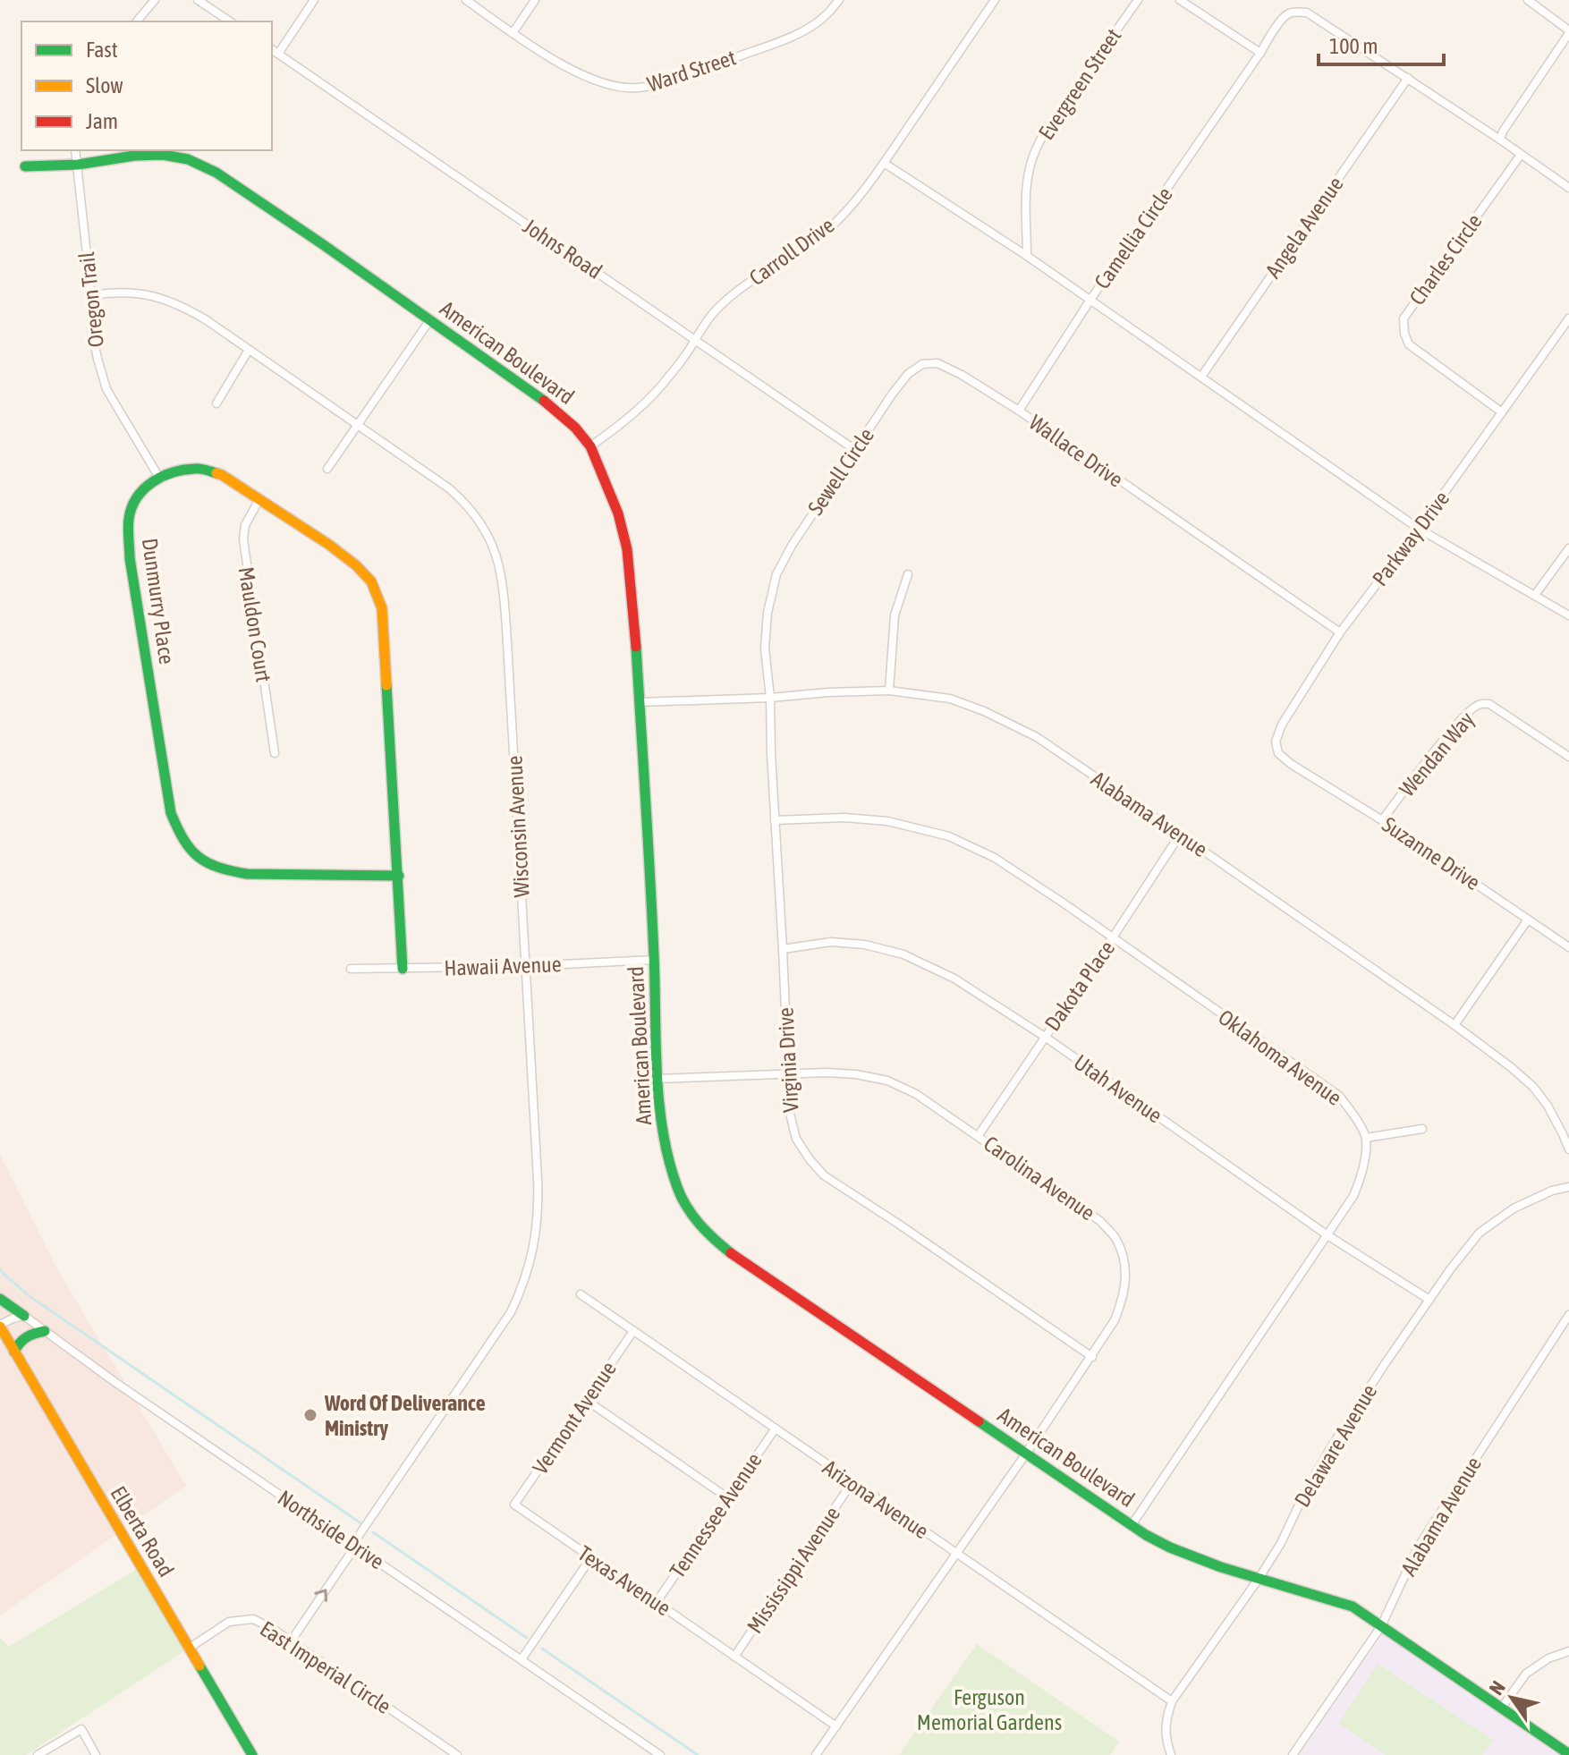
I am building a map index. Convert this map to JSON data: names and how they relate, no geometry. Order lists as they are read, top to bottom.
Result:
{
  "streets": {
    "street": [
      "Ward Street",
      "Evergreen Street",
      "Angela Avenue",
      "Camellia Circle",
      "Johns Road",
      "Carroll Drive",
      "Charles Circle",
      "Oregon Trail",
      "American Boulevard",
      "Wallace Drive",
      "Sewell Circle",
      "Parkway Drive",
      "Dunmurry Place",
      "Mauldon Court",
      "Wendan Way",
      "Alabama Avenue",
      "Wisconsin Avenue",
      "Suzanne Drive",
      "Hawaii Avenue",
      "Dakota Place",
      "Oklahoma Avenue",
      "Virginia Drive",
      "Utah Avenue",
      "Carolina Avenue",
      "Vermont Avenue",
      "Delaware Avenue",
      "Arizona Avenue",
      "Tennessee Avenue",
      "Northside Drive",
      "Elberta Road",
      "Mississippi Avenue",
      "Texas Avenue",
      "East Imperial Circle"
    ]
  },
  "crossings": [
    ["Angela Avenue", "Camellia Circle"],
    ["Camellia Circle", "Charles Circle"],
    ["Camellia Circle", "Wallace Drive"],
    ["Camellia Circle", "Parkway Drive"],
    ["Johns Road", "Carroll Drive"],
    ["Johns Road", "Sewell Circle"],
    ["Carroll Drive", "American Boulevard"],
    ["Charles Circle", "Parkway Drive"],
    ["Oregon Trail", "American Boulevard"],
    ["Oregon Trail", "Dunmurry Place"],
    ["Oregon Trail", "Wisconsin Avenue"],
    ["American Boulevard", "Alabama Avenue"],
    ["American Boulevard", "Hawaii Avenue"],
    ["American Boulevard", "Carolina Avenue"],
    ["American Boulevard", "Delaware Avenue"],
    ["Wallace Drive", "Sewell Circle"],
    ["Wallace Drive", "Parkway Drive"],
    ["Sewell Circle", "Alabama Avenue"],
    ["Sewell Circle", "Virginia Drive"],
    ["Parkway Drive", "Suzanne Drive"],
    ["Wendan Way", "Suzanne Drive"],
    ["Alabama Avenue", "Dakota Place"],
    ["Alabama Avenue", "Virginia Drive"],
    ["Wisconsin Avenue", "Hawaii Avenue"],
    ["Wisconsin Avenue", "Northside Drive"],
    ["Wisconsin Avenue", "East Imperial Circle"],
    ["Dakota Place", "Oklahoma Avenue"],
    ["Dakota Place", "Utah Avenue"],
    ["Dakota Place", "Carolina Avenue"],
    ["Oklahoma Avenue", "Virginia Drive"],
    ["Virginia Drive", "Utah Avenue"],
    ["Virginia Drive", "Carolina Avenue"],
    ["Utah Avenue", "Delaware Avenue"],
    ["Carolina Avenue", "Arizona Avenue"],
    ["Carolina Avenue", "Texas Avenue"],
    ["Vermont Avenue", "Arizona Avenue"],
    ["Vermont Avenue", "Texas Avenue"],
    ["Delaware Avenue", "Arizona Avenue"],
    ["Arizona Avenue", "Tennessee Avenue"],
    ["Arizona Avenue", "Mississippi Avenue"],
    ["Tennessee Avenue", "Texas Avenue"],
    ["Elberta Road", "East Imperial Circle"],
    ["Mississippi Avenue", "Texas Avenue"]
  ],
  "parks": ["Ferguson Memorial Gardens"],
  "places": ["Word Of Deliverance Ministry"],
  "legend": ["Fast", "Slow", "Jam"],
  "scale_bar": "100 m",
  "north": "top left"
}
